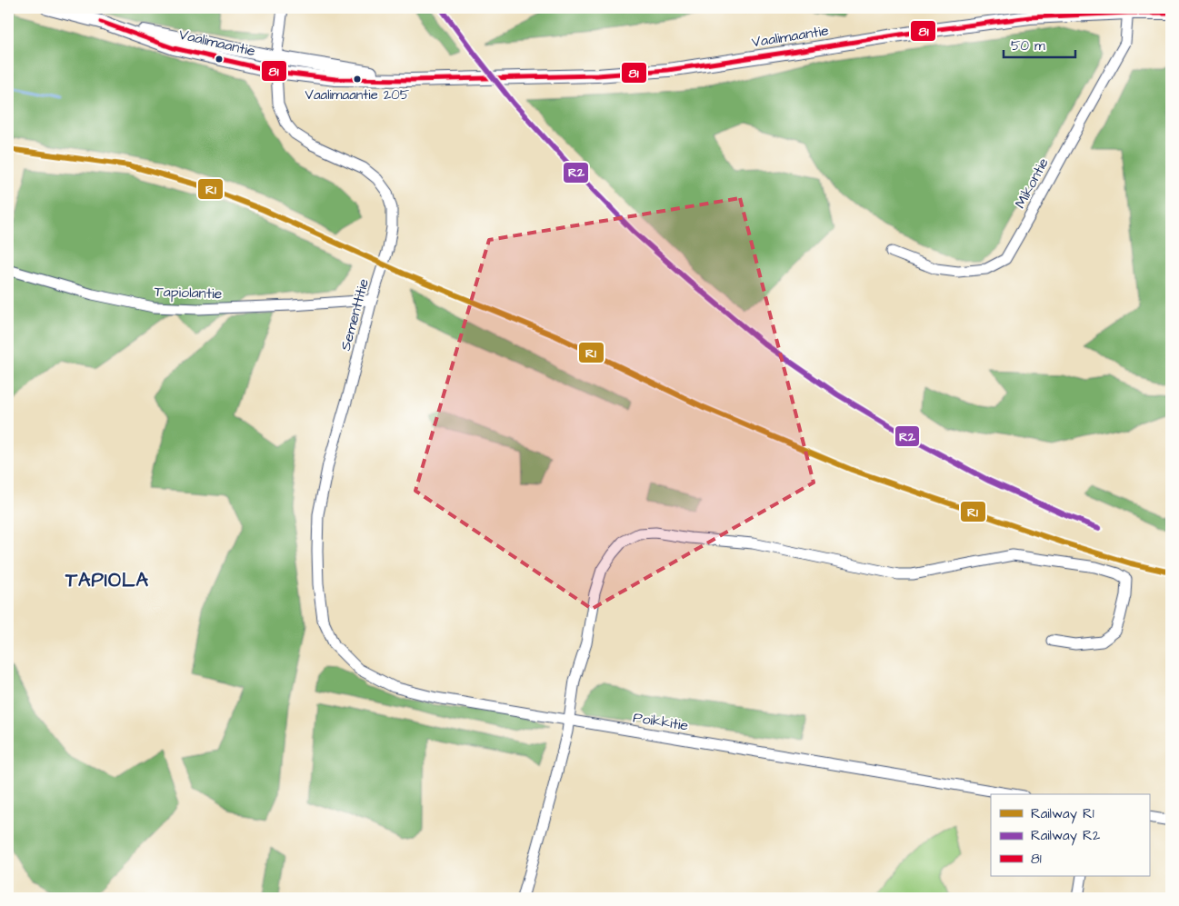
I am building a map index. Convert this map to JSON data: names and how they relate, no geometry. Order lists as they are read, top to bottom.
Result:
{
  "streets": {
    "main road": ["Vaalimaantie"],
    "street": [
      "Mikontie",
      "Tapiolantie",
      "Sementtitie",
      "Poikkitie"
    ]
  },
  "crossings": [
    ["Vaalimaantie", "Mikontie"],
    ["Vaalimaantie", "Sementtitie"],
    ["Tapiolantie", "Sementtitie"],
    ["Sementtitie", "Poikkitie"]
  ],
  "districts": ["TAPIOLA"],
  "places": ["Vaalimaantie 205"],
  "lines": ["rail line R2", "transit line 81", "rail line R1"],
  "legend": ["Railway R1", "Railway R2", "81"],
  "scale_bar": "50 m"
}
